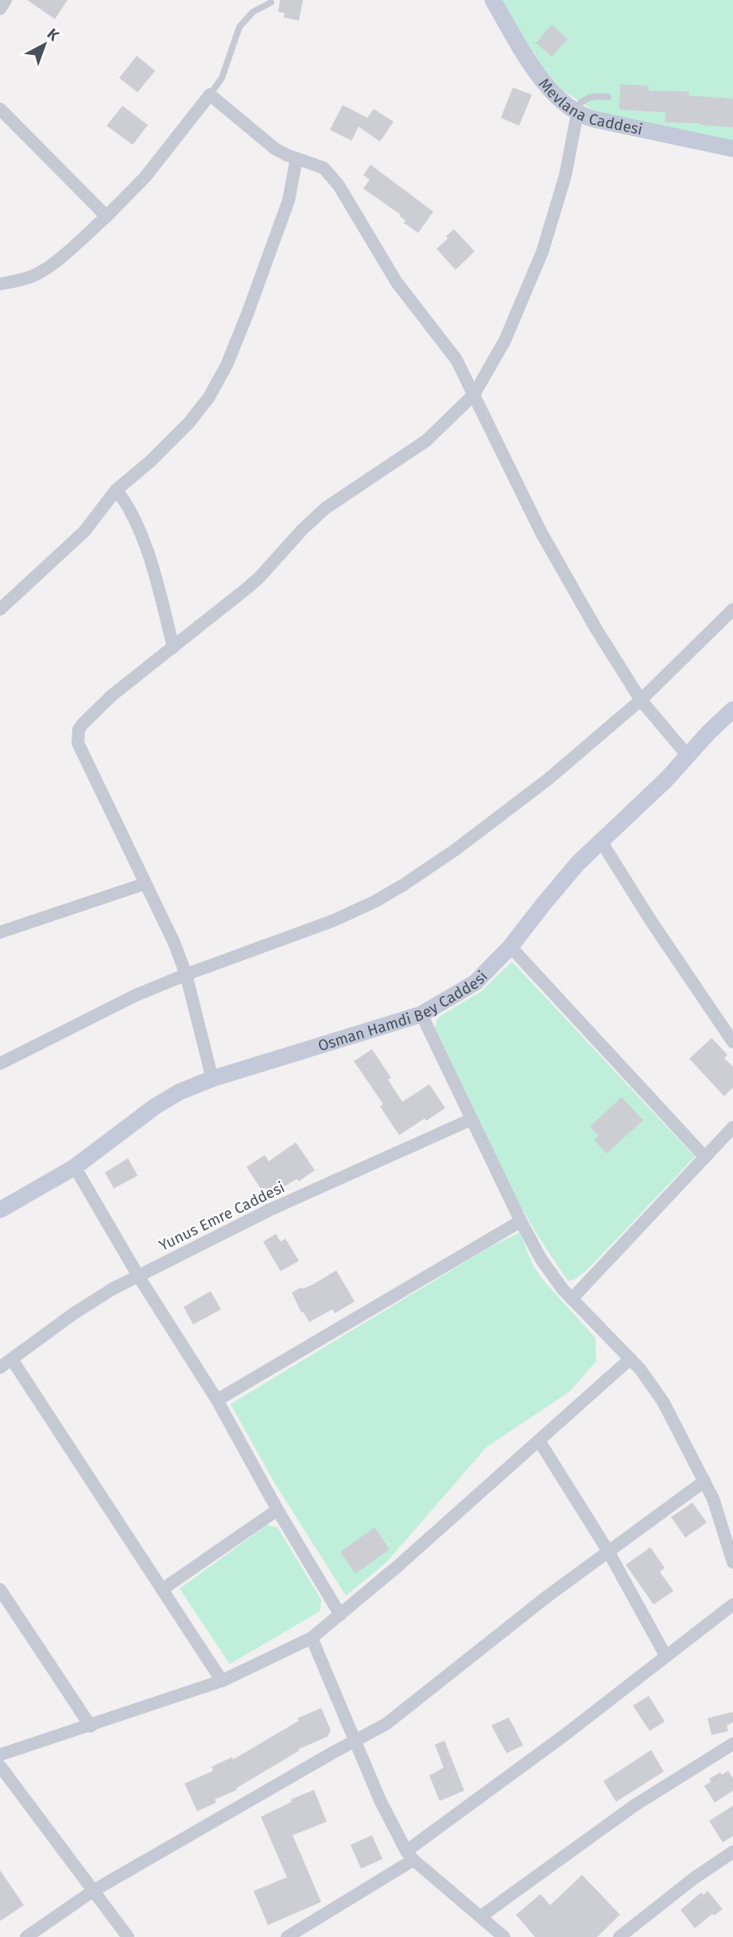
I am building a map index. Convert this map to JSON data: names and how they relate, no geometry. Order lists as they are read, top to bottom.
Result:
{
  "streets": {
    "street": ["Mevlana Caddesi", "Osman Hamdi Bey Caddesi", "Yunus Emre Caddesi"]
  },
  "north": "top right"
}
